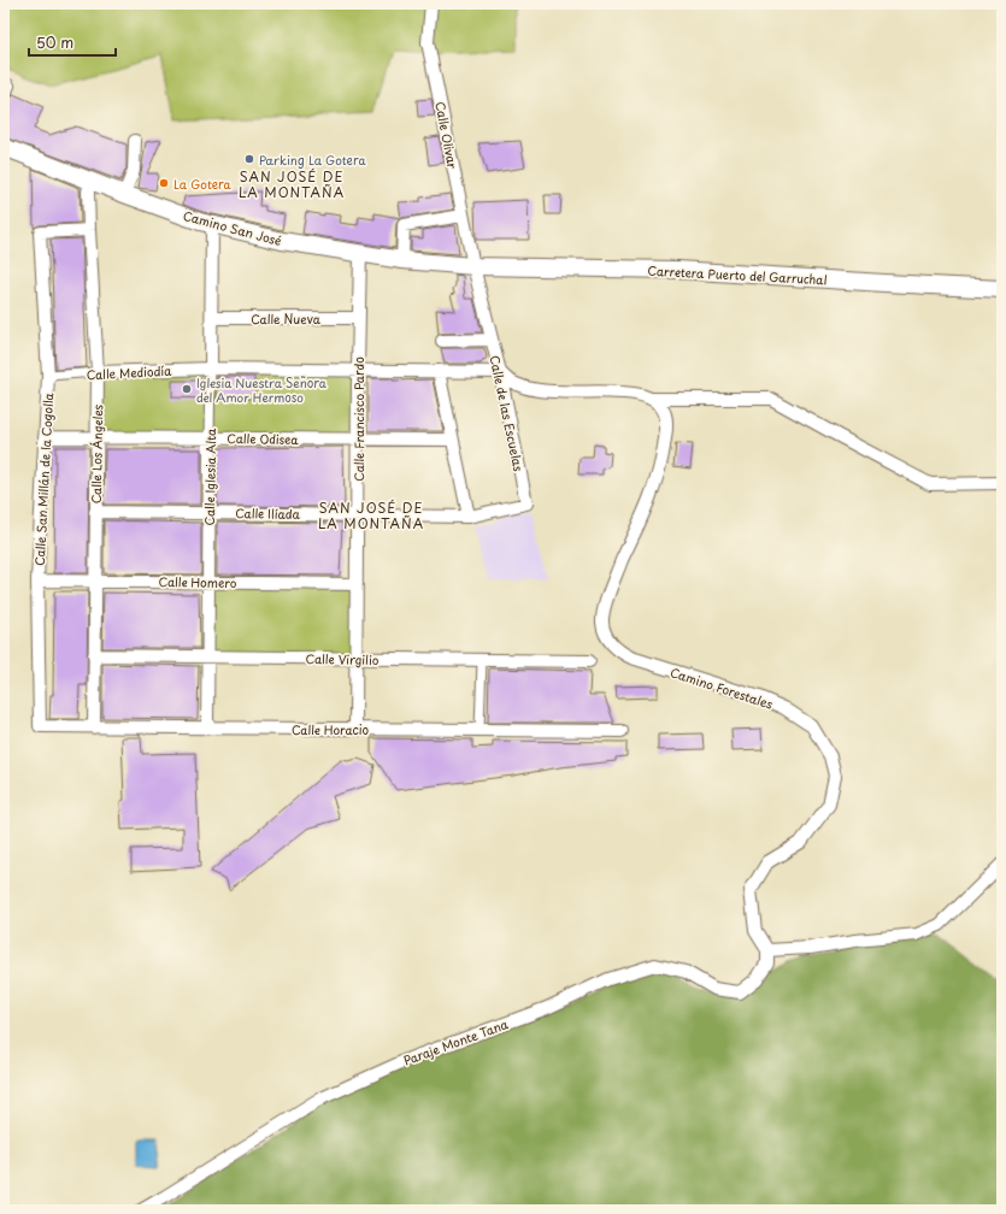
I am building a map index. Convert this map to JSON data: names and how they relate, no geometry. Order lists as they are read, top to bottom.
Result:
{
  "streets": {
    "main road": ["Camino San José", "Carretera Puerto del Garruchal"],
    "street": [
      "Calle Olivar",
      "Calle Nueva",
      "Calle Mediodía",
      "Calle de las Escuelas",
      "Calle Francisco Pardo",
      "Calle Odisea",
      "Calle Los Ángeles",
      "Calle Iglesia Alta",
      "Calle San Millán de la Cogolla",
      "Calle Ilíada",
      "Calle Homero",
      "Calle Virgilio",
      "Camino Forestales",
      "Calle Horacio",
      "Paraje Monte Tana"
    ]
  },
  "crossings": [
    ["Calle Olivar", "Camino San José"],
    ["Calle Olivar", "Carretera Puerto del Garruchal"],
    ["Calle Olivar", "Calle de las Escuelas"],
    ["Camino San José", "Carretera Puerto del Garruchal"],
    ["Camino San José", "Calle de las Escuelas"],
    ["Camino San José", "Calle Francisco Pardo"],
    ["Camino San José", "Calle Los Ángeles"],
    ["Camino San José", "Calle Iglesia Alta"],
    ["Carretera Puerto del Garruchal", "Calle de las Escuelas"],
    ["Calle Nueva", "Calle Francisco Pardo"],
    ["Calle Nueva", "Calle Iglesia Alta"],
    ["Calle Mediodía", "Calle de las Escuelas"],
    ["Calle Mediodía", "Calle Francisco Pardo"],
    ["Calle Mediodía", "Calle Los Ángeles"],
    ["Calle Mediodía", "Calle Iglesia Alta"],
    ["Calle Mediodía", "Calle San Millán de la Cogolla"],
    ["Calle de las Escuelas", "Calle Ilíada"],
    ["Calle Francisco Pardo", "Calle Odisea"],
    ["Calle Francisco Pardo", "Calle Ilíada"],
    ["Calle Francisco Pardo", "Calle Homero"],
    ["Calle Francisco Pardo", "Calle Virgilio"],
    ["Calle Francisco Pardo", "Calle Horacio"],
    ["Calle Odisea", "Calle Los Ángeles"],
    ["Calle Odisea", "Calle Iglesia Alta"],
    ["Calle Odisea", "Calle San Millán de la Cogolla"],
    ["Calle Los Ángeles", "Calle San Millán de la Cogolla"],
    ["Calle Los Ángeles", "Calle Ilíada"],
    ["Calle Los Ángeles", "Calle Homero"],
    ["Calle Los Ángeles", "Calle Virgilio"],
    ["Calle Los Ángeles", "Calle Horacio"],
    ["Calle Iglesia Alta", "Calle Ilíada"],
    ["Calle Iglesia Alta", "Calle Homero"],
    ["Calle Iglesia Alta", "Calle Virgilio"],
    ["Calle Iglesia Alta", "Calle Horacio"],
    ["Calle San Millán de la Cogolla", "Calle Homero"],
    ["Calle San Millán de la Cogolla", "Calle Horacio"],
    ["Camino Forestales", "Paraje Monte Tana"]
  ],
  "districts": ["SAN JOSÉ DE LA MONTAÑA", "SAN JOSÉ DE LA MONTAÑA"],
  "places": ["Parking La Gotera", "La Gotera", "Iglesia Nuestra Señora del Amor Hermoso"],
  "scale_bar": "50 m"
}
